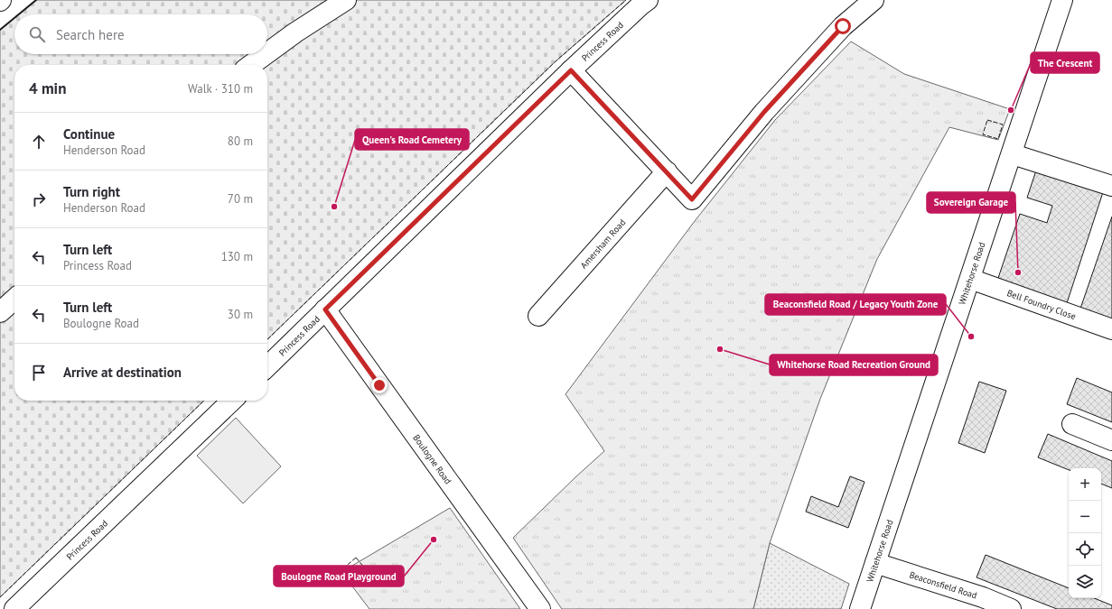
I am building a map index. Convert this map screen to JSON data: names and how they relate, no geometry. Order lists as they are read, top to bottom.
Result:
{
  "streets": {
    "street": [
      "Princess Road",
      "Amersham Road",
      "Whitehorse Road",
      "Bell Foundry Close",
      "Boulogne Road",
      "Beaconsfield Road"
    ]
  },
  "crossings": [
    ["Princess Road", "Boulogne Road"],
    ["Whitehorse Road", "Bell Foundry Close"],
    ["Whitehorse Road", "Beaconsfield Road"]
  ],
  "places": [
    "The Crescent",
    "Queen's Road Cemetery",
    "Sovereign Garage",
    "Beaconsfield Road / Legacy Youth Zone",
    "Whitehorse Road Recreation Ground",
    "Boulogne Road Playground"
  ],
  "page": {
    "search": "Search here",
    "heading": ["4 min", "Walk · 310 m"],
    "list": [
      ["Continue", "Henderson Road", "80 m"],
      ["Turn right", "Henderson Road", "70 m"],
      ["Turn left", "Princess Road", "130 m"],
      ["Turn left", "Boulogne Road", "30 m"],
      "Arrive at destination"
    ],
    "map_buttons": ["+", "−"]
  }
}
